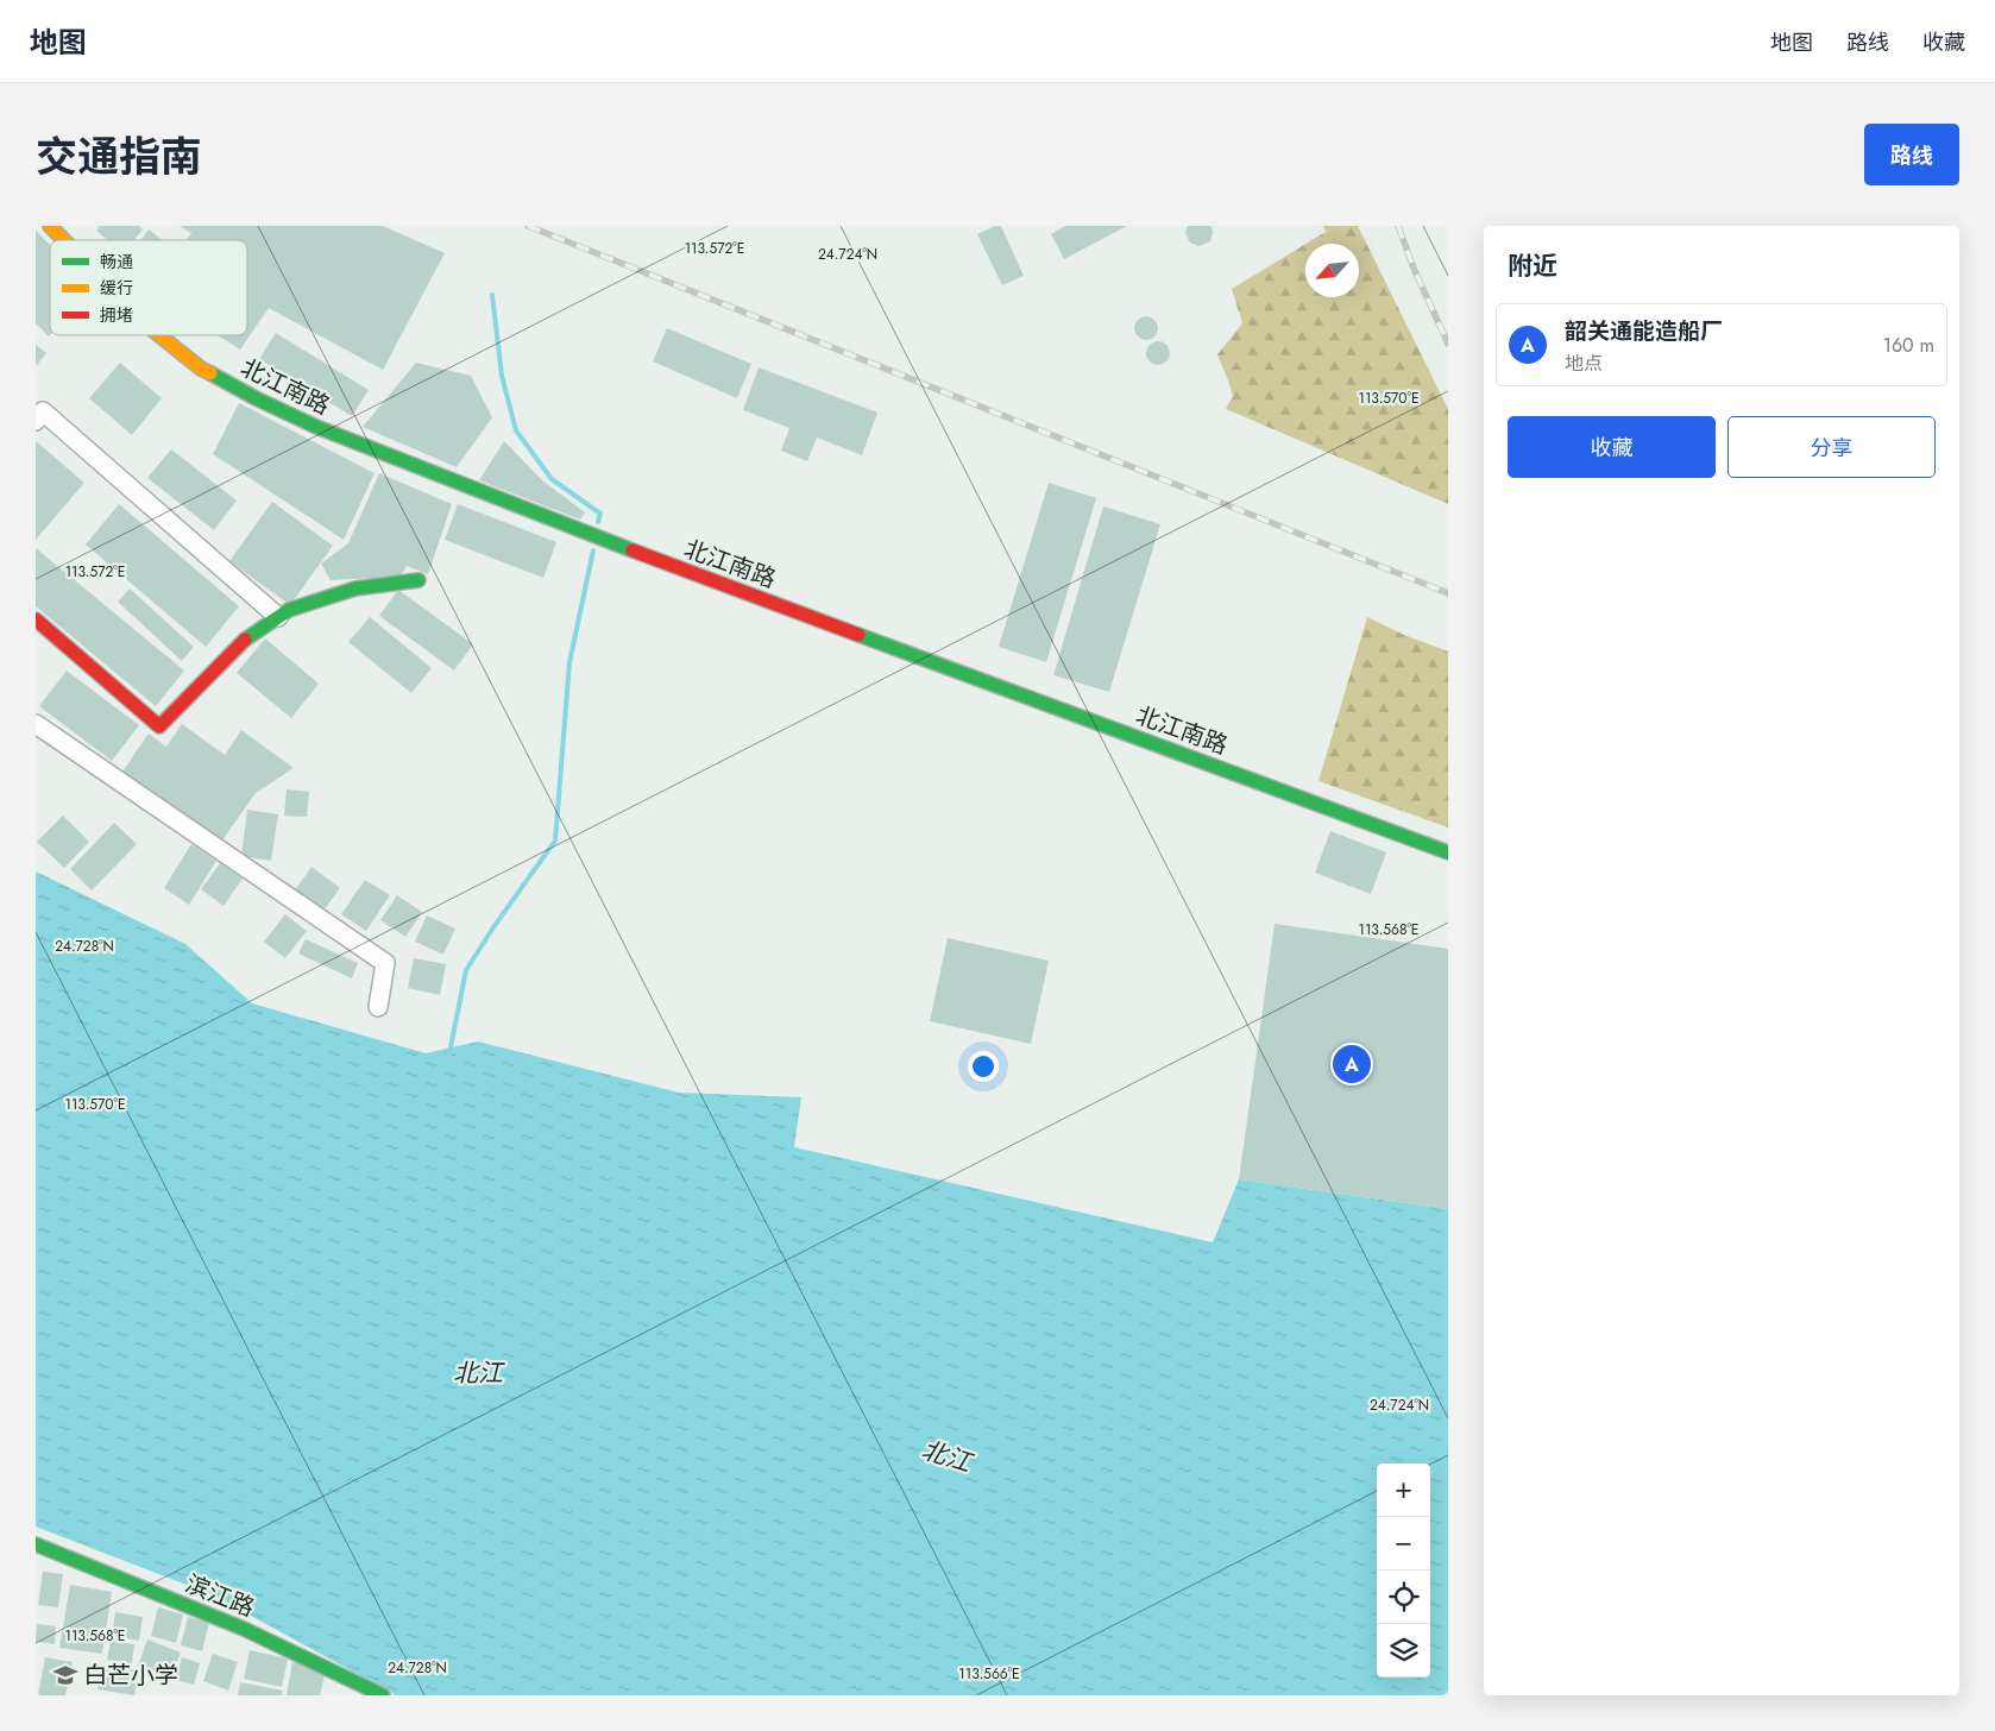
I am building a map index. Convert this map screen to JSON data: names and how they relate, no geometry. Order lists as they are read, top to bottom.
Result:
{
  "streets": {
    "street": ["北江南路", "滨江路"]
  },
  "water": ["北江"],
  "places": {
    "school or university": ["白芒小学"]
  },
  "legend": ["畅通", "缓行", "拥堵"],
  "north": "bottom left",
  "page": {
    "header": "地图",
    "nav": ["地图", "路线", "收藏"],
    "title": "交通指南",
    "buttons": [
      "路线",
      ["收藏", "分享"]
    ],
    "heading": "附近",
    "list": [
      {
        "mark": "A",
        "name": "韶关通能造船厂",
        "note": "地点",
        "value": "160 m"
      }
    ],
    "pins": "A",
    "map_buttons": ["+", "−"]
  },
  "coordinates": [
    "113.572°E",
    "24.724°N",
    "113.570°E",
    "113.568°E",
    "24.728°N",
    "113.566°E"
  ]
}
